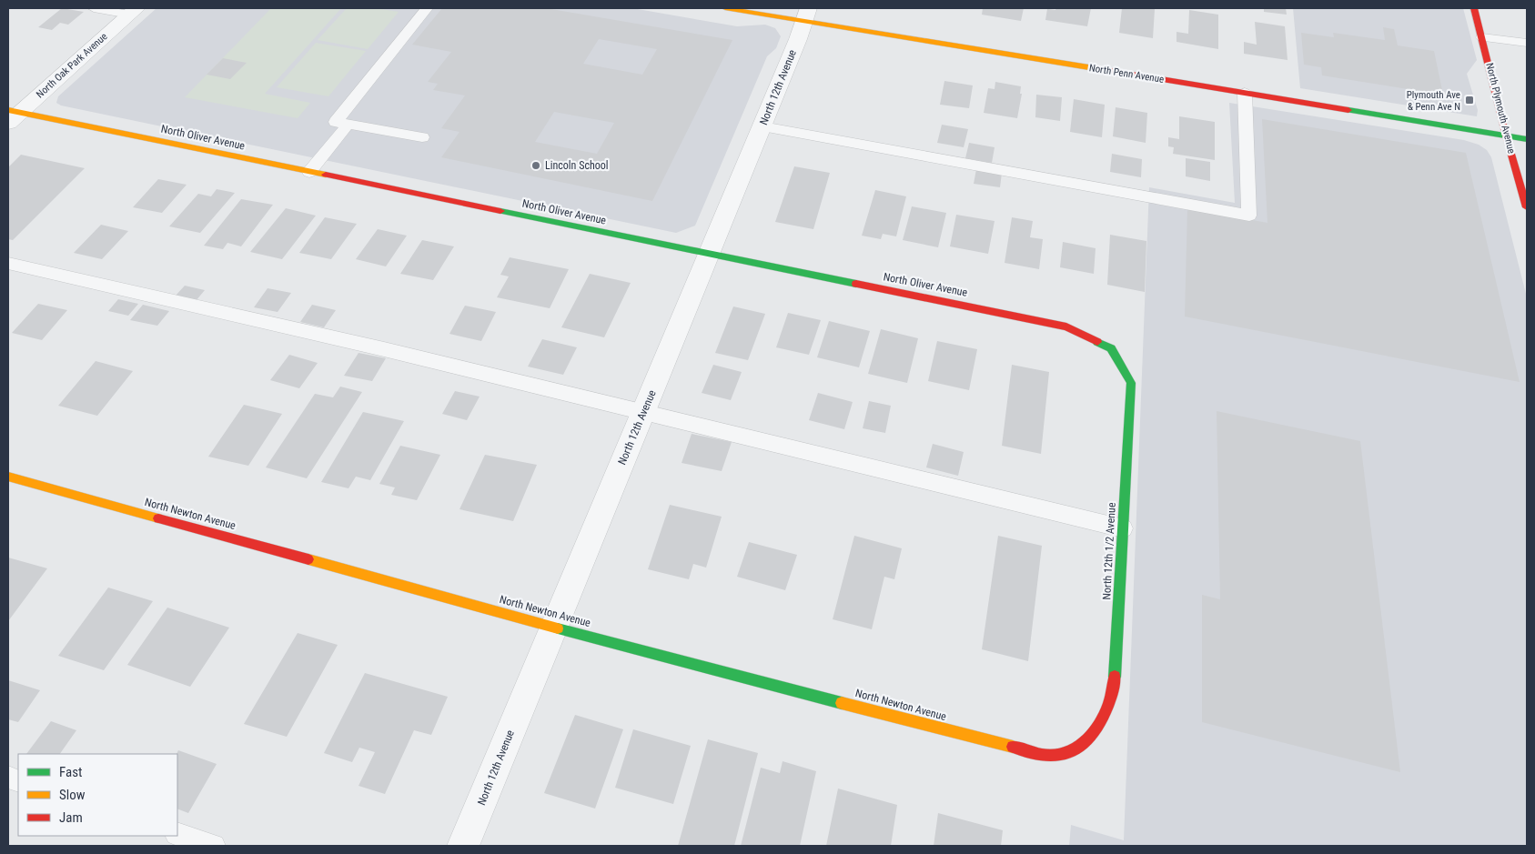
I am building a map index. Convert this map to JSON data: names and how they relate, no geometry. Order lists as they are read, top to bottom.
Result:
{
  "streets": {
    "street": [
      "North Oak Park Avenue",
      "North Penn Avenue",
      "North 12th Avenue",
      "North Plymouth Avenue",
      "North Oliver Avenue",
      "North Newton Avenue",
      "North 12th 1/2 Avenue"
    ]
  },
  "crossings": [
    ["North Oak Park Avenue", "North Oliver Avenue"],
    ["North Penn Avenue", "North 12th Avenue"],
    ["North Penn Avenue", "North Plymouth Avenue"],
    ["North 12th Avenue", "North Oliver Avenue"],
    ["North 12th Avenue", "North Newton Avenue"],
    ["North Oliver Avenue", "North 12th 1/2 Avenue"],
    ["North Newton Avenue", "North 12th 1/2 Avenue"]
  ],
  "places": {
    "transit": ["Plymouth Ave & Penn Ave N"],
    "other": ["Lincoln School"]
  },
  "legend": ["Fast", "Slow", "Jam"]
}
